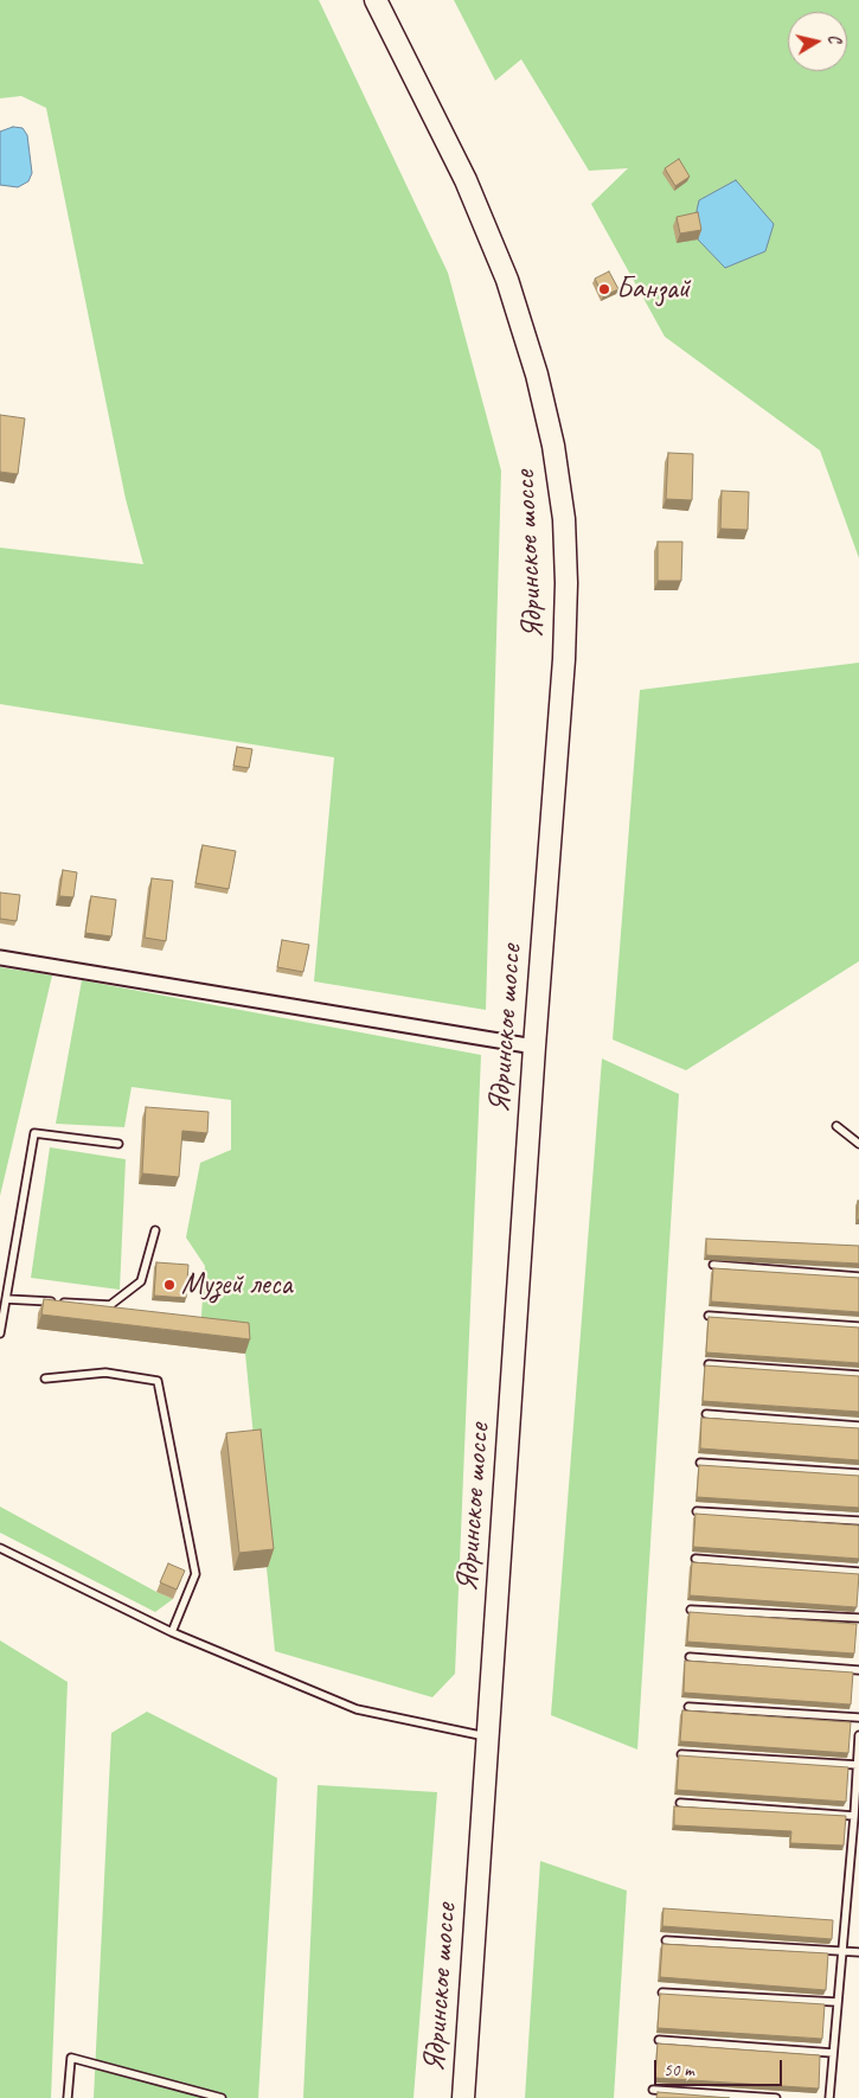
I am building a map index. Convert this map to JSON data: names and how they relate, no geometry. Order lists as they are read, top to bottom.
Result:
{
  "streets": {
    "main road": ["Ядринское шоссе"]
  },
  "places": ["Банзай", "Музей леса"],
  "scale_bar": "50 m",
  "north": "right"
}
